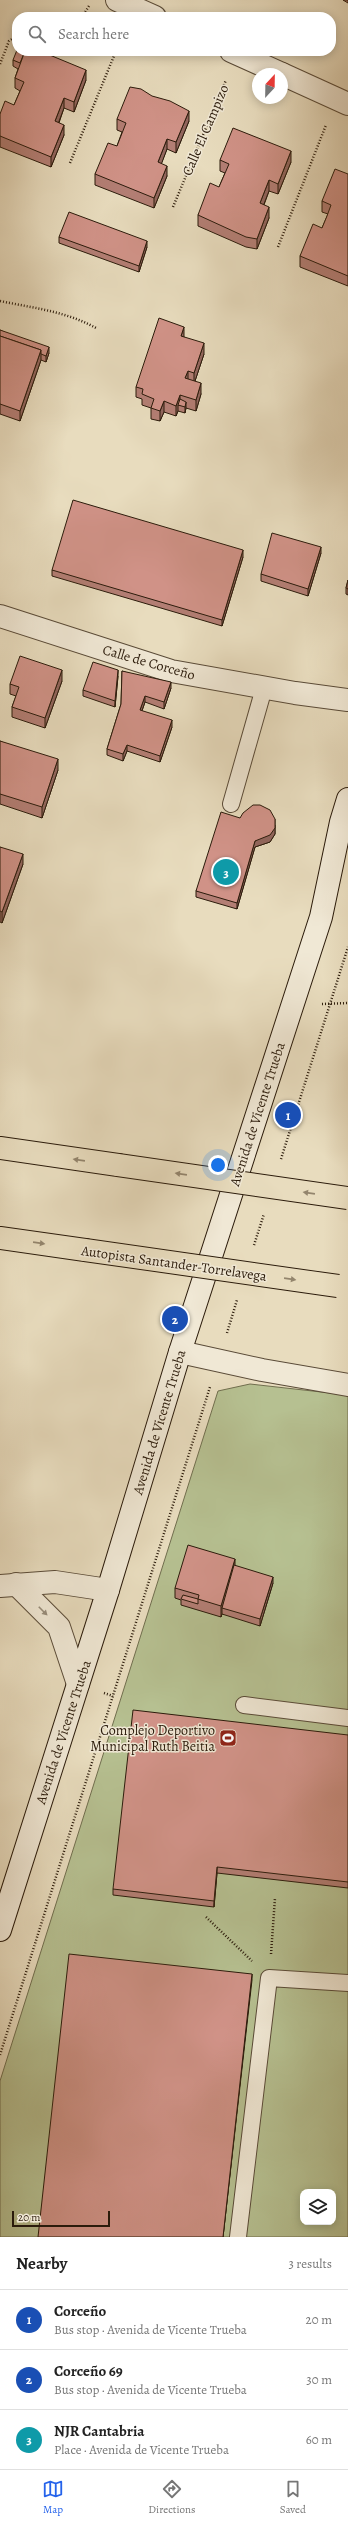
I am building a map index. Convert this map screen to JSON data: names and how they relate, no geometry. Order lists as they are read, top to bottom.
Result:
{
  "streets": {
    "highway": ["Autopista Santander-Torrelavega"],
    "main road": ["Calle de Corceño", "Avenida de Vicente Trueba"],
    "path": ["Calle El Campizo"]
  },
  "places": {
    "sports": ["Complejo Deportivo Municipal Ruth Beitia"]
  },
  "scale_bar": "20 m",
  "north": "top",
  "page": {
    "search": "Search here",
    "pins": ["3", "1", "2"],
    "scale": "20 m",
    "heading": ["Nearby", "3 results"],
    "list": [
      {
        "mark": "1",
        "name": "Corceño",
        "note": "Bus stop · Avenida de Vicente Trueba",
        "value": "20 m"
      },
      {
        "mark": "2",
        "name": "Corceño 69",
        "note": "Bus stop · Avenida de Vicente Trueba",
        "value": "30 m"
      },
      {
        "mark": "3",
        "name": "NJR Cantabria",
        "note": "Place · Avenida de Vicente Trueba",
        "value": "60 m"
      }
    ],
    "nav": ["Map", "Directions", "Saved"]
  }
}
